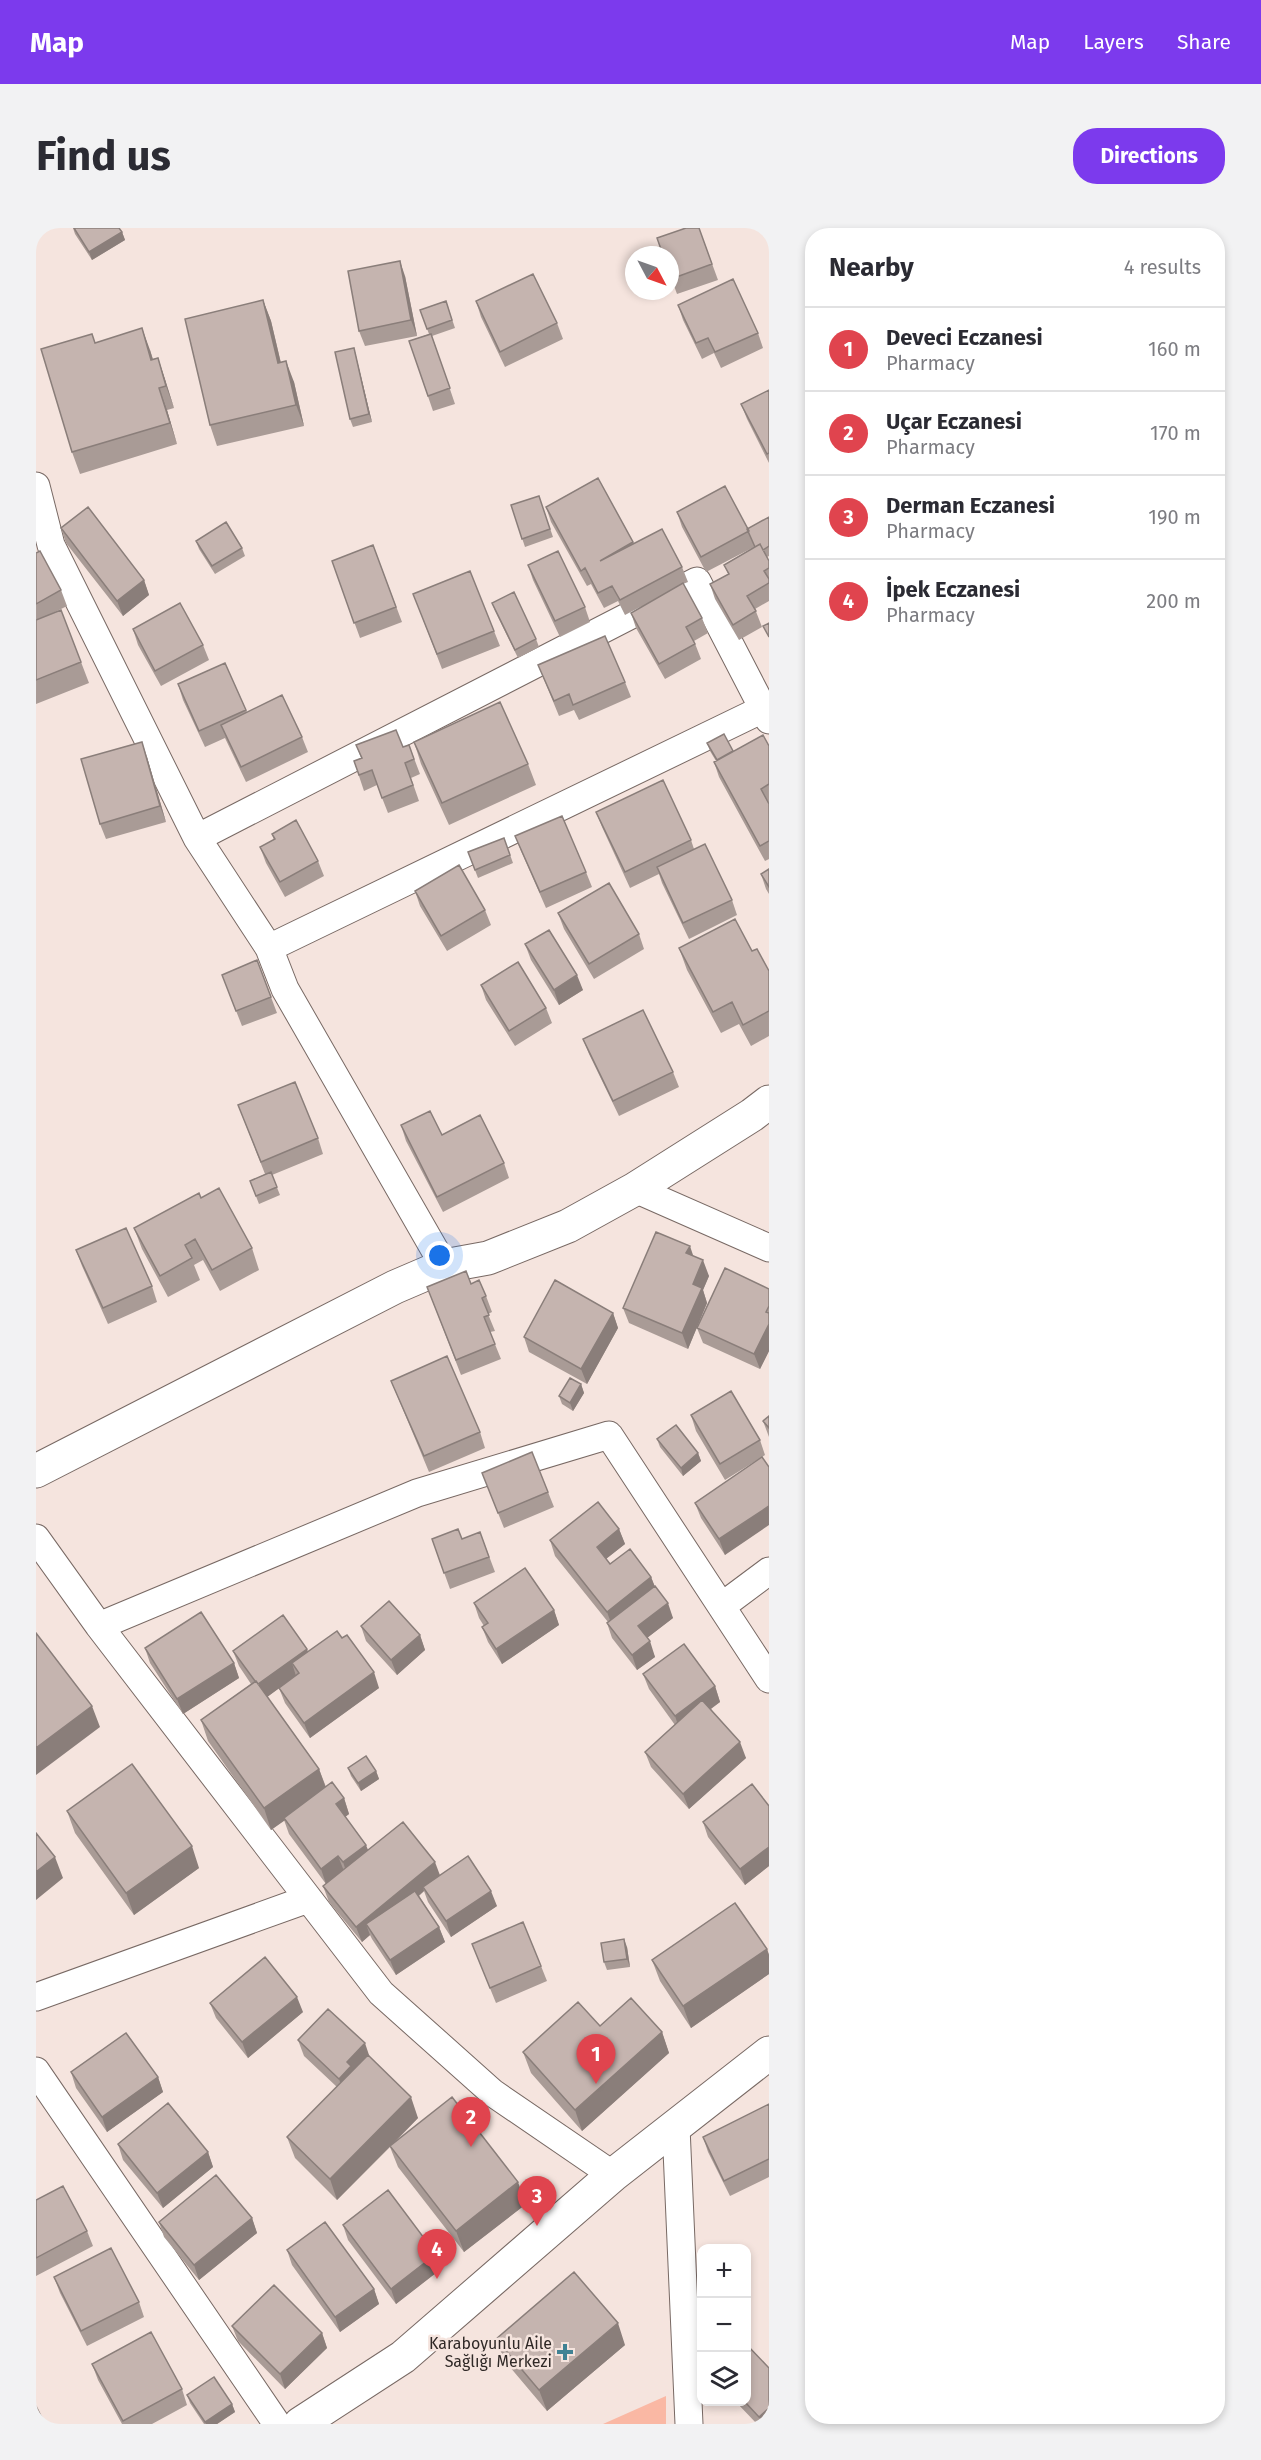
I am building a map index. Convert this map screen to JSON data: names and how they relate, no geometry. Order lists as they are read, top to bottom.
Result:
{
  "places": {
    "health": ["Karaboyunlu Aile Sağlığı Merkezi"]
  },
  "north": "bottom right",
  "page": {
    "header": "Map",
    "nav": ["Map", "Layers", "Share"],
    "buttons": "Directions",
    "title": "Find us",
    "heading": ["Nearby", "4 results"],
    "list": [
      {
        "mark": "1",
        "name": "Deveci Eczanesi",
        "note": "Pharmacy",
        "value": "160 m"
      },
      {
        "mark": "2",
        "name": "Uçar Eczanesi",
        "note": "Pharmacy",
        "value": "170 m"
      },
      {
        "mark": "3",
        "name": "Derman Eczanesi",
        "note": "Pharmacy",
        "value": "190 m"
      },
      {
        "mark": "4",
        "name": "İpek Eczanesi",
        "note": "Pharmacy",
        "value": "200 m"
      }
    ],
    "pins": [
      "1",
      "2",
      "3",
      "4"
    ],
    "map_buttons": ["+", "−"]
  }
}
